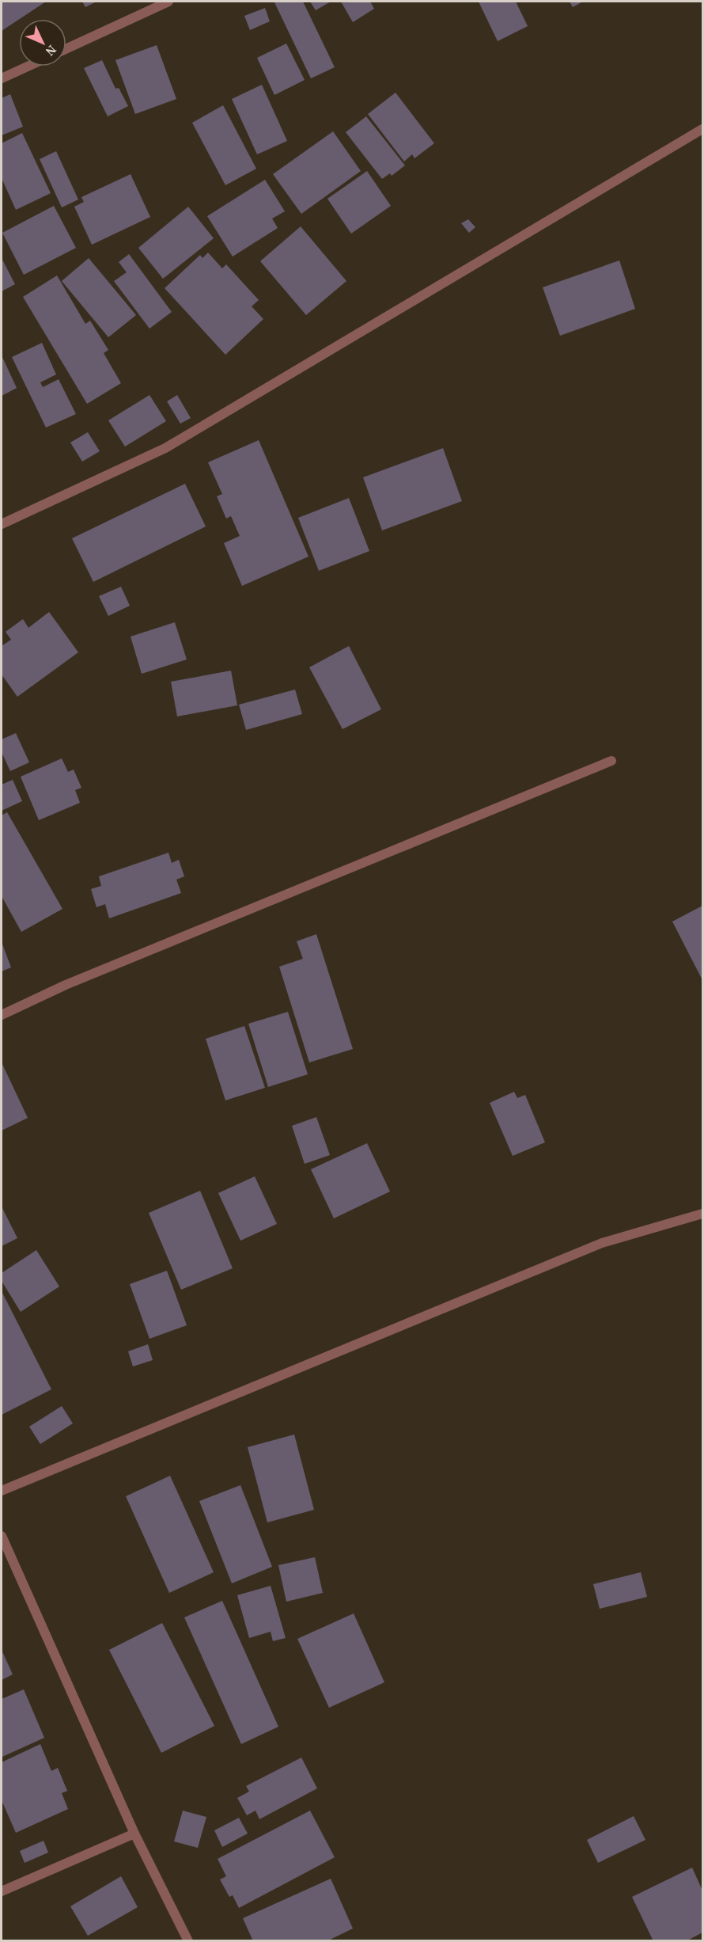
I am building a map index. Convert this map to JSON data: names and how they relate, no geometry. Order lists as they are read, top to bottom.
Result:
{
  "north": "bottom right"
}
